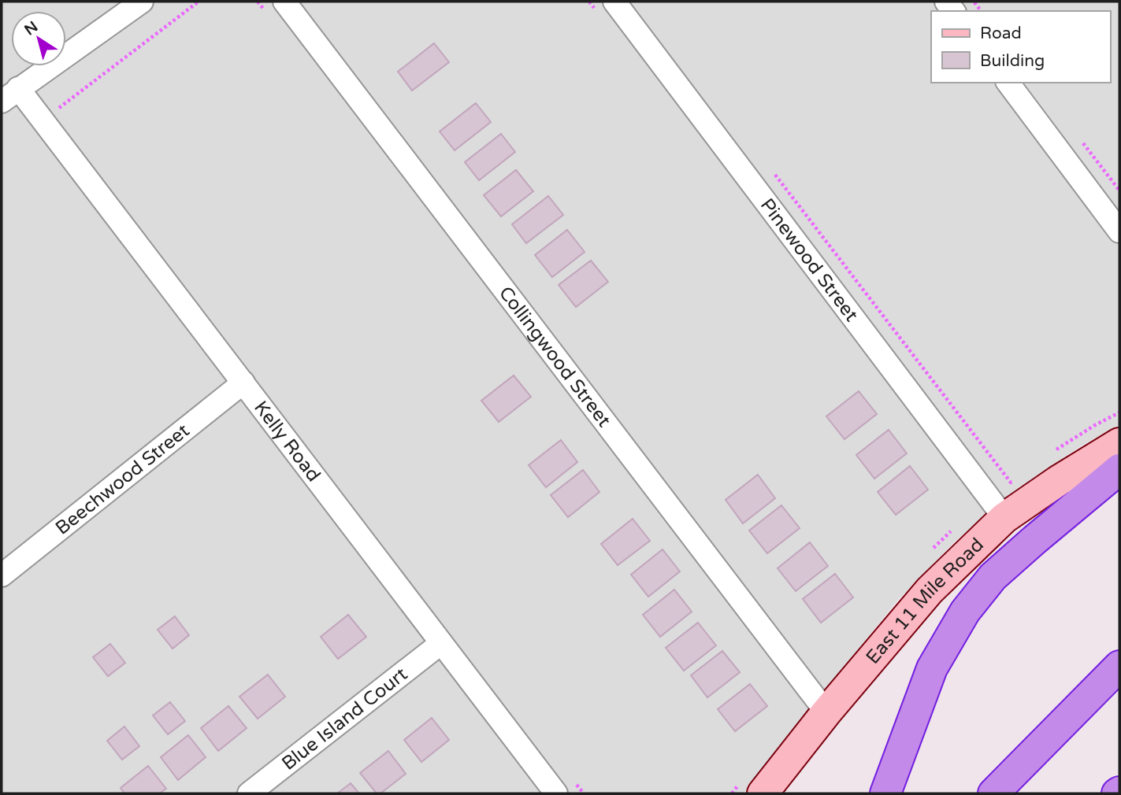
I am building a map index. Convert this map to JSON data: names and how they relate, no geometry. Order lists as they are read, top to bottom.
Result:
{
  "streets": {
    "main road": ["East 11 Mile Road"],
    "street": [
      "Pinewood Street",
      "Collingwood Street",
      "Kelly Road",
      "Beechwood Street",
      "Blue Island Court"
    ]
  },
  "crossings": [
    ["Pinewood Street", "East 11 Mile Road"],
    ["Collingwood Street", "East 11 Mile Road"],
    ["Kelly Road", "Beechwood Street"],
    ["Kelly Road", "Blue Island Court"]
  ],
  "legend": ["Road", "Building"],
  "north": "top left"
}
